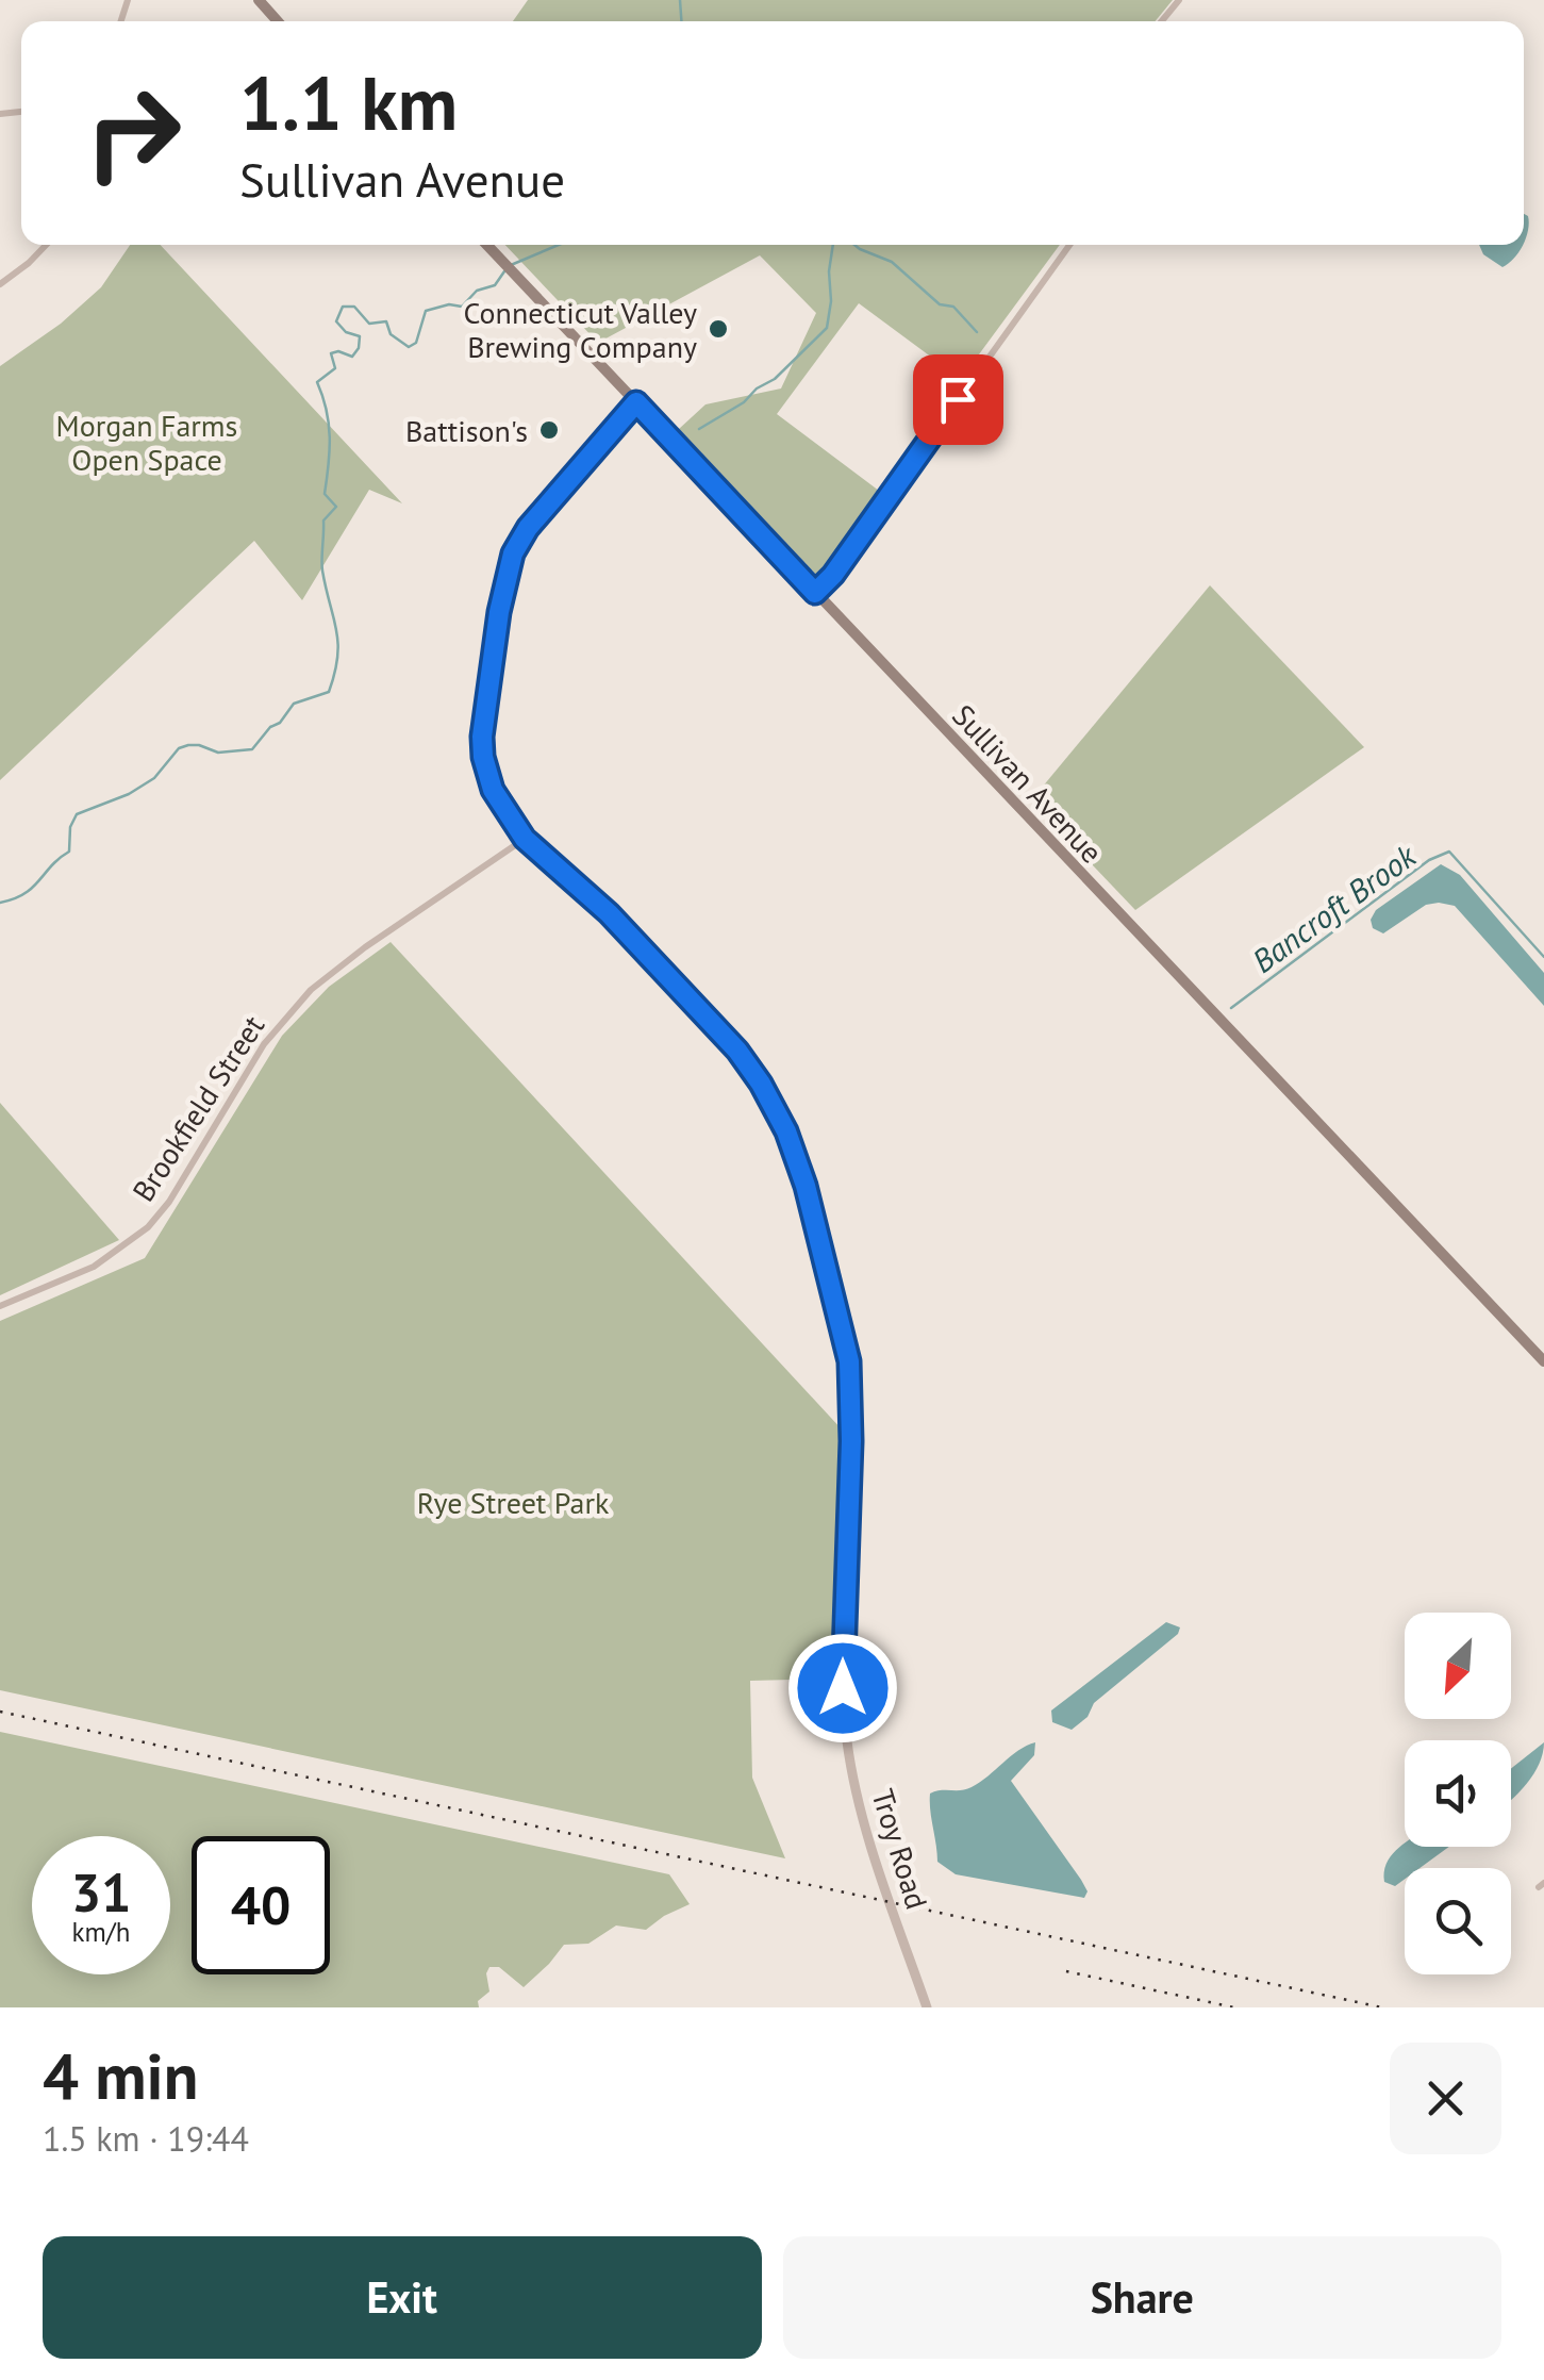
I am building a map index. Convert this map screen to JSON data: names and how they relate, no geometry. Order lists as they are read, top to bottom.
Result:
{
  "streets": {
    "main road": ["Sullivan Avenue"],
    "street": ["Brookfield Street", "Troy Road"]
  },
  "crossings": [
    ["Sullivan Avenue", "Troy Road"],
    ["Brookfield Street", "Troy Road"]
  ],
  "water": ["Bancroft Brook"],
  "parks": ["Morgan Farms Open Space", "Rye Street Park"],
  "places": ["Connecticut Valley Brewing Company", "Battison's"],
  "north": "bottom left",
  "page": {
    "turn": ["1.1 km", "Sullivan Avenue"],
    "speed": "31 km/h",
    "limit": "40",
    "heading": ["4 min", "1.5 km · 19:44"],
    "buttons": ["Exit", "Share"]
  }
}
